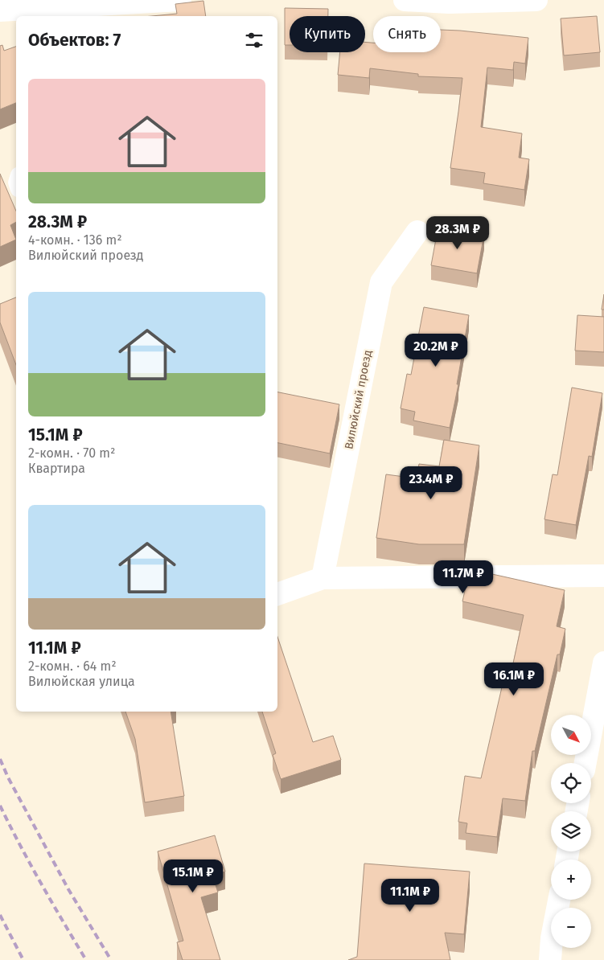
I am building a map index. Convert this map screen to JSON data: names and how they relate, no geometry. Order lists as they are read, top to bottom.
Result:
{
  "streets": {
    "street": ["Вилюйский проезд"]
  },
  "north": "bottom right",
  "page": {
    "chip": ["Купить", "Снять"],
    "heading": "Объектов: 7",
    "list": [
      {
        "name": "28.3M ₽",
        "note": "4-комн. · 136 m² · Вилюйский проезд"
      },
      {
        "name": "15.1M ₽",
        "note": "2-комн. · 70 m² · Квартира"
      },
      {
        "name": "11.1M ₽",
        "note": "2-комн. · 64 m² · Вилюйская улица"
      }
    ],
    "price": [
      "28.3M ₽",
      "20.2M ₽",
      "23.4M ₽",
      "11.7M ₽",
      "16.1M ₽",
      "15.1M ₽",
      "11.1M ₽"
    ],
    "map_buttons": ["+", "−"]
  }
}
